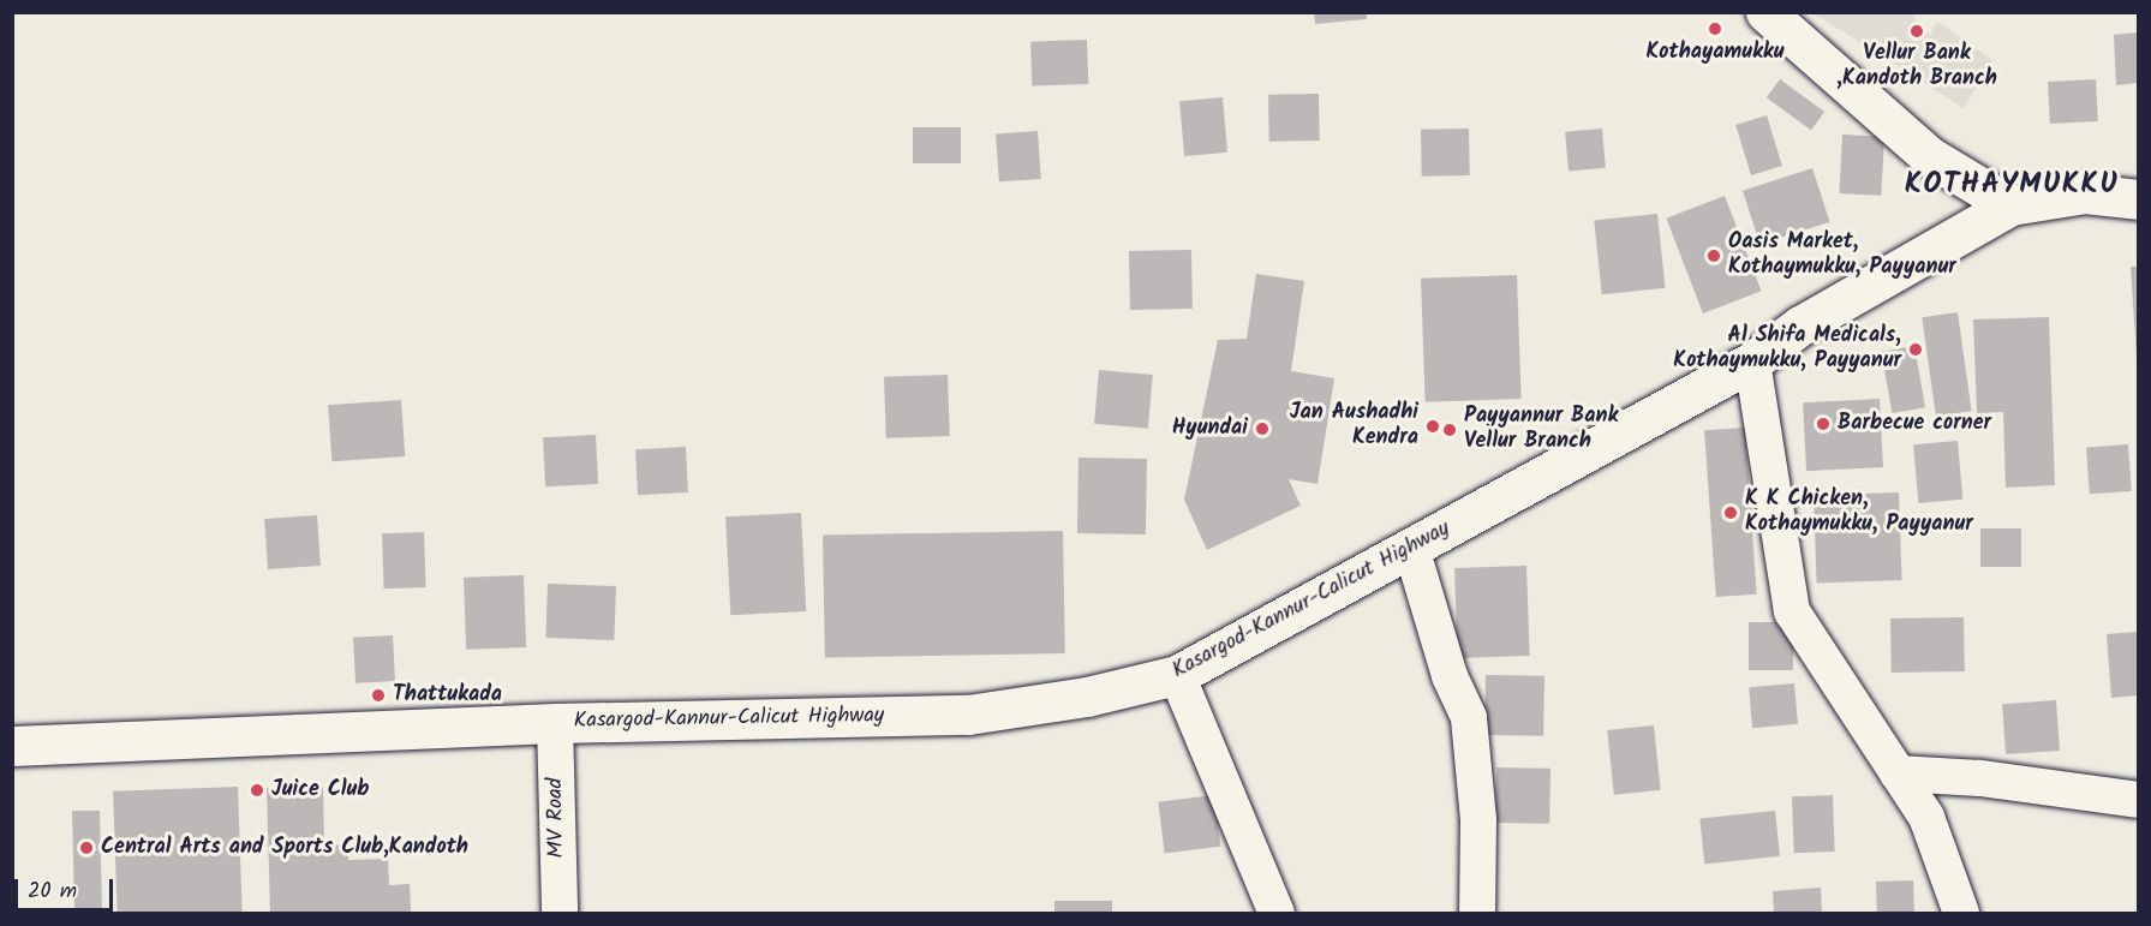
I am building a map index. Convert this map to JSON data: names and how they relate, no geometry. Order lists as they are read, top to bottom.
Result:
{
  "streets": {
    "main road": ["Kasargod-Kannur-Calicut Highway"],
    "street": ["MV Road"]
  },
  "crossings": [
    ["Kasargod-Kannur-Calicut Highway", "MV Road"]
  ],
  "districts": ["KOTHAYMUKKU"],
  "places": [
    "Kothayamukku",
    "Vellur Bank ,Kandoth Branch",
    "Oasis Market, Kothaymukku, Payyanur",
    "Al Shifa Medicals, Kothaymukku, Payyanur",
    "Barbecue corner",
    "Jan Aushadhi Kendra",
    "Hyundai",
    "Payyannur Bank Vellur Branch",
    "K K Chicken, Kothaymukku, Payyanur",
    "Thattukada",
    "Juice Club",
    "Central Arts and Sports Club,Kandoth"
  ],
  "scale_bar": "20 m"
}
